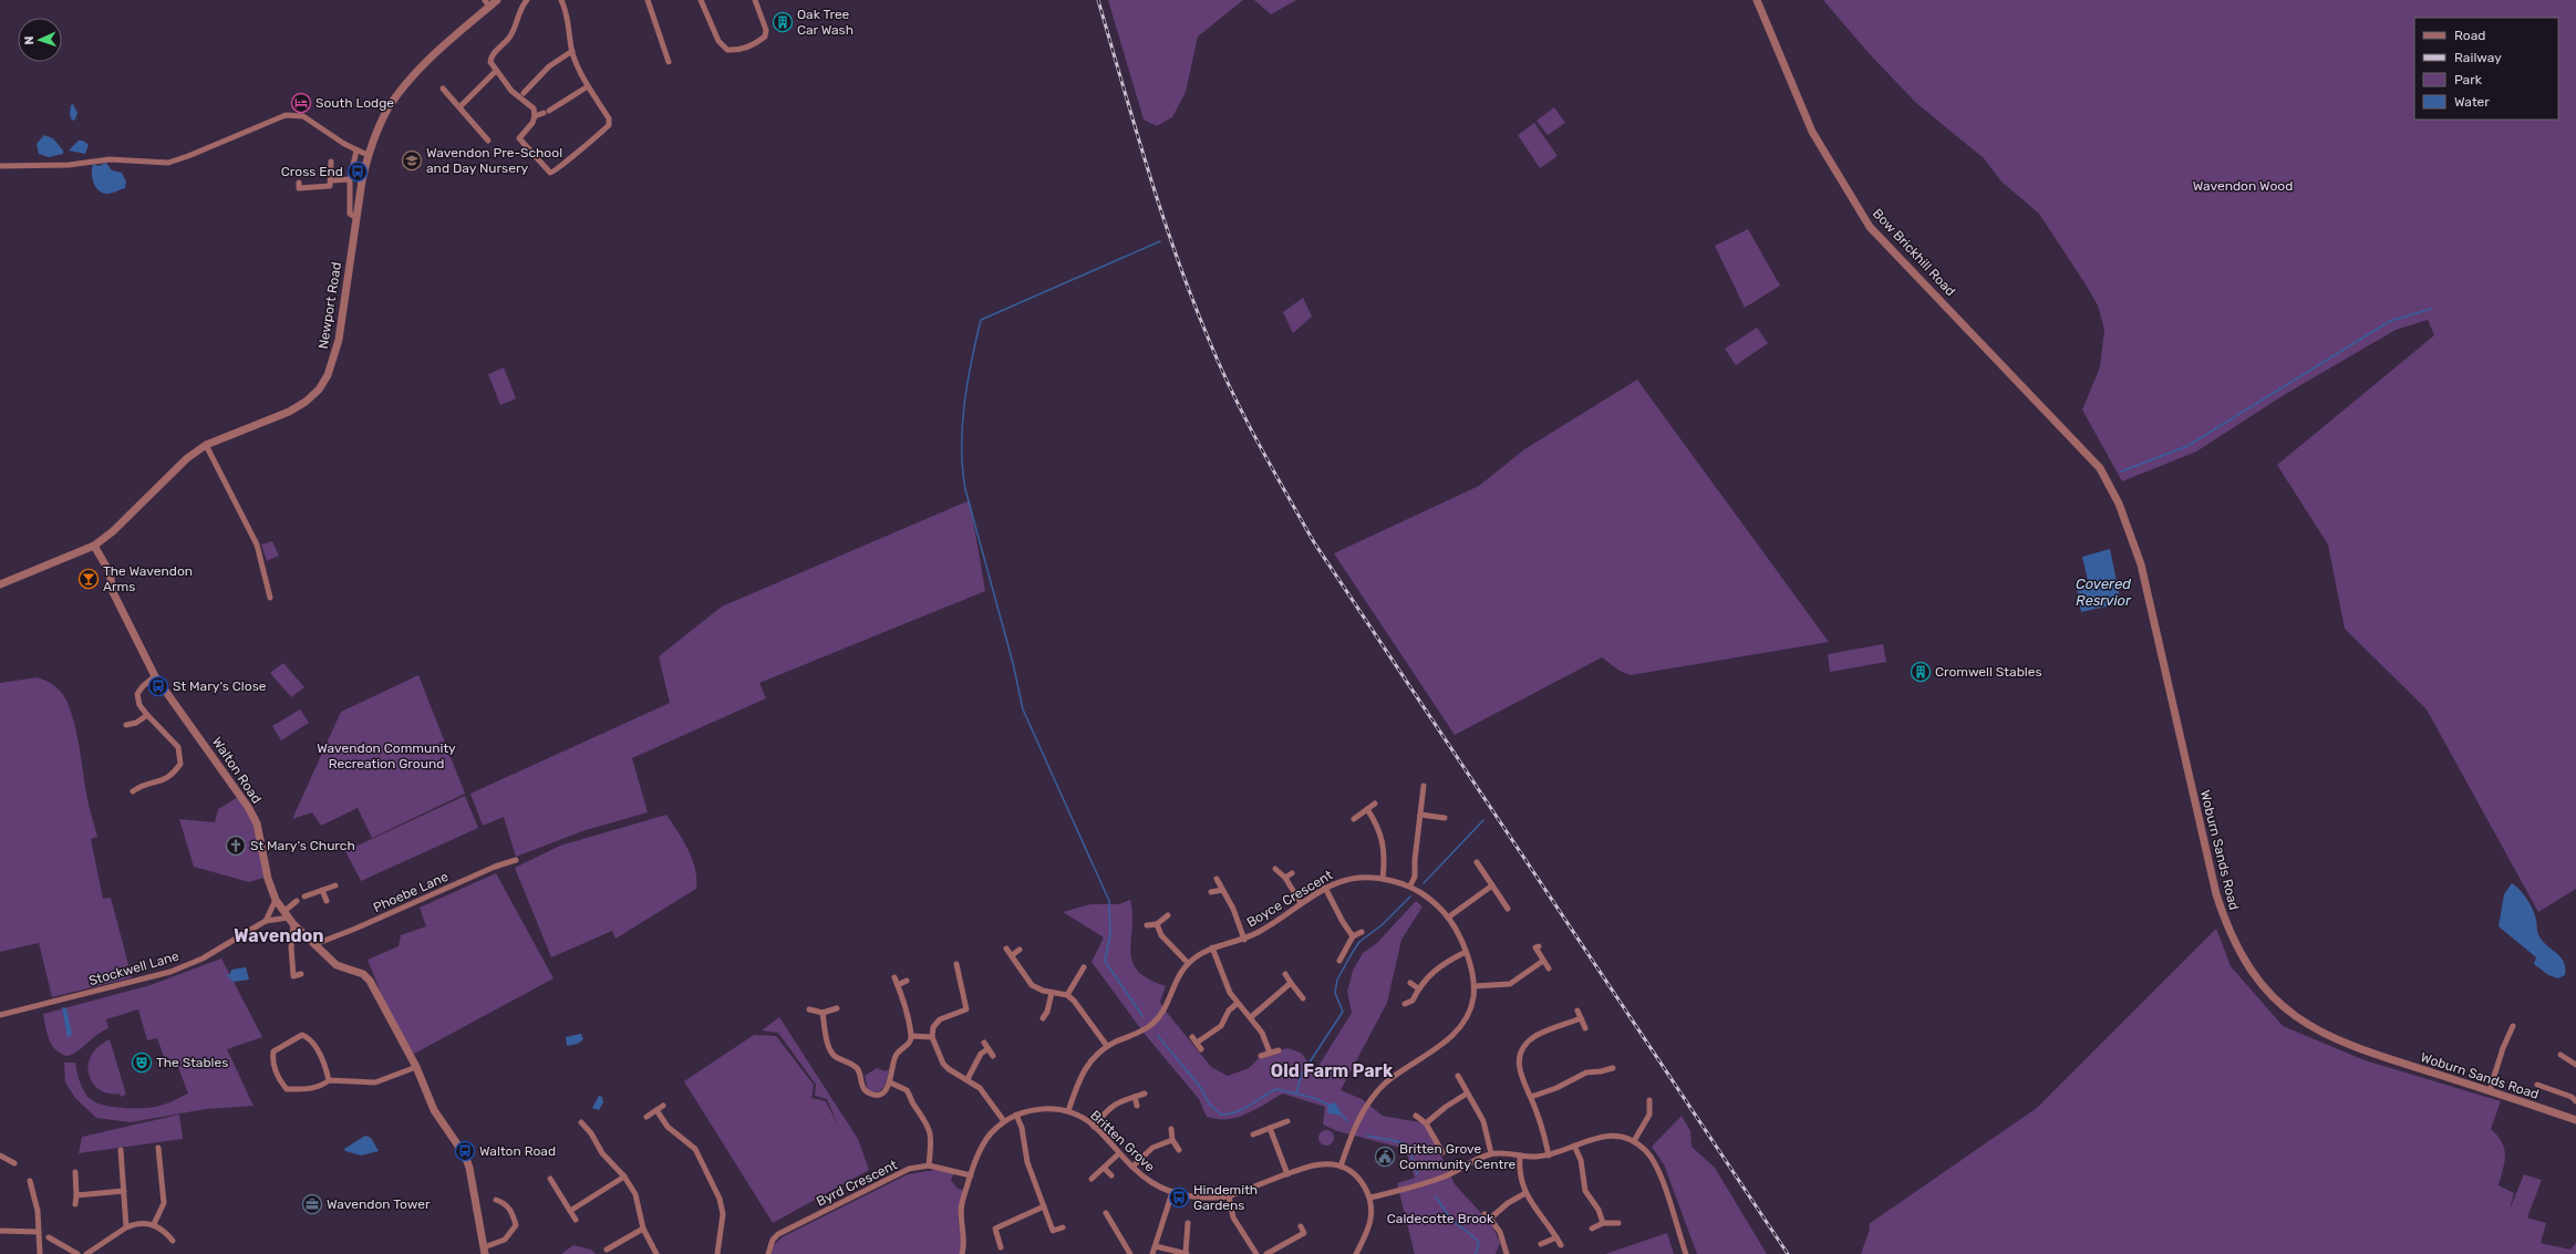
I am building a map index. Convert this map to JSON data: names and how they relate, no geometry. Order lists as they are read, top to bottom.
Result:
{
  "streets": {
    "street": [
      "Bow Brickhill Road",
      "Newport Road",
      "Walton Road",
      "Woburn Sands Road",
      "Phoebe Lane",
      "Boyce Crescent",
      "Stockwell Lane",
      "Britten Grove",
      "Byrd Crescent"
    ]
  },
  "crossings": [
    ["Bow Brickhill Road", "Woburn Sands Road"],
    ["Newport Road", "Walton Road"],
    ["Walton Road", "Phoebe Lane"],
    ["Walton Road", "Stockwell Lane"],
    ["Boyce Crescent", "Britten Grove"],
    ["Britten Grove", "Byrd Crescent"]
  ],
  "districts": ["Wavendon", "Old Farm Park"],
  "water": ["Covered Resrvior"],
  "parks": ["Wavendon Wood", "Wavendon Community Recreation Ground", "Caldecotte Brook"],
  "places": {
    "building": ["Oak Tree Car Wash", "Cromwell Stables"],
    "hotel": ["South Lodge"],
    "school or university": ["Wavendon Pre-School and Day Nursery"],
    "bus stop": [
      "Cross End",
      "St Mary's Close",
      "Walton Road",
      "Hindemith Gardens"
    ],
    "bar": ["The Wavendon Arms"],
    "church": ["St Mary's Church"],
    "theatre": ["The Stables"],
    "public building": ["Britten Grove Community Centre"],
    "office": ["Wavendon Tower"]
  },
  "legend": [
    "Road",
    "Railway",
    "Park",
    "Water"
  ],
  "north": "left"
}
